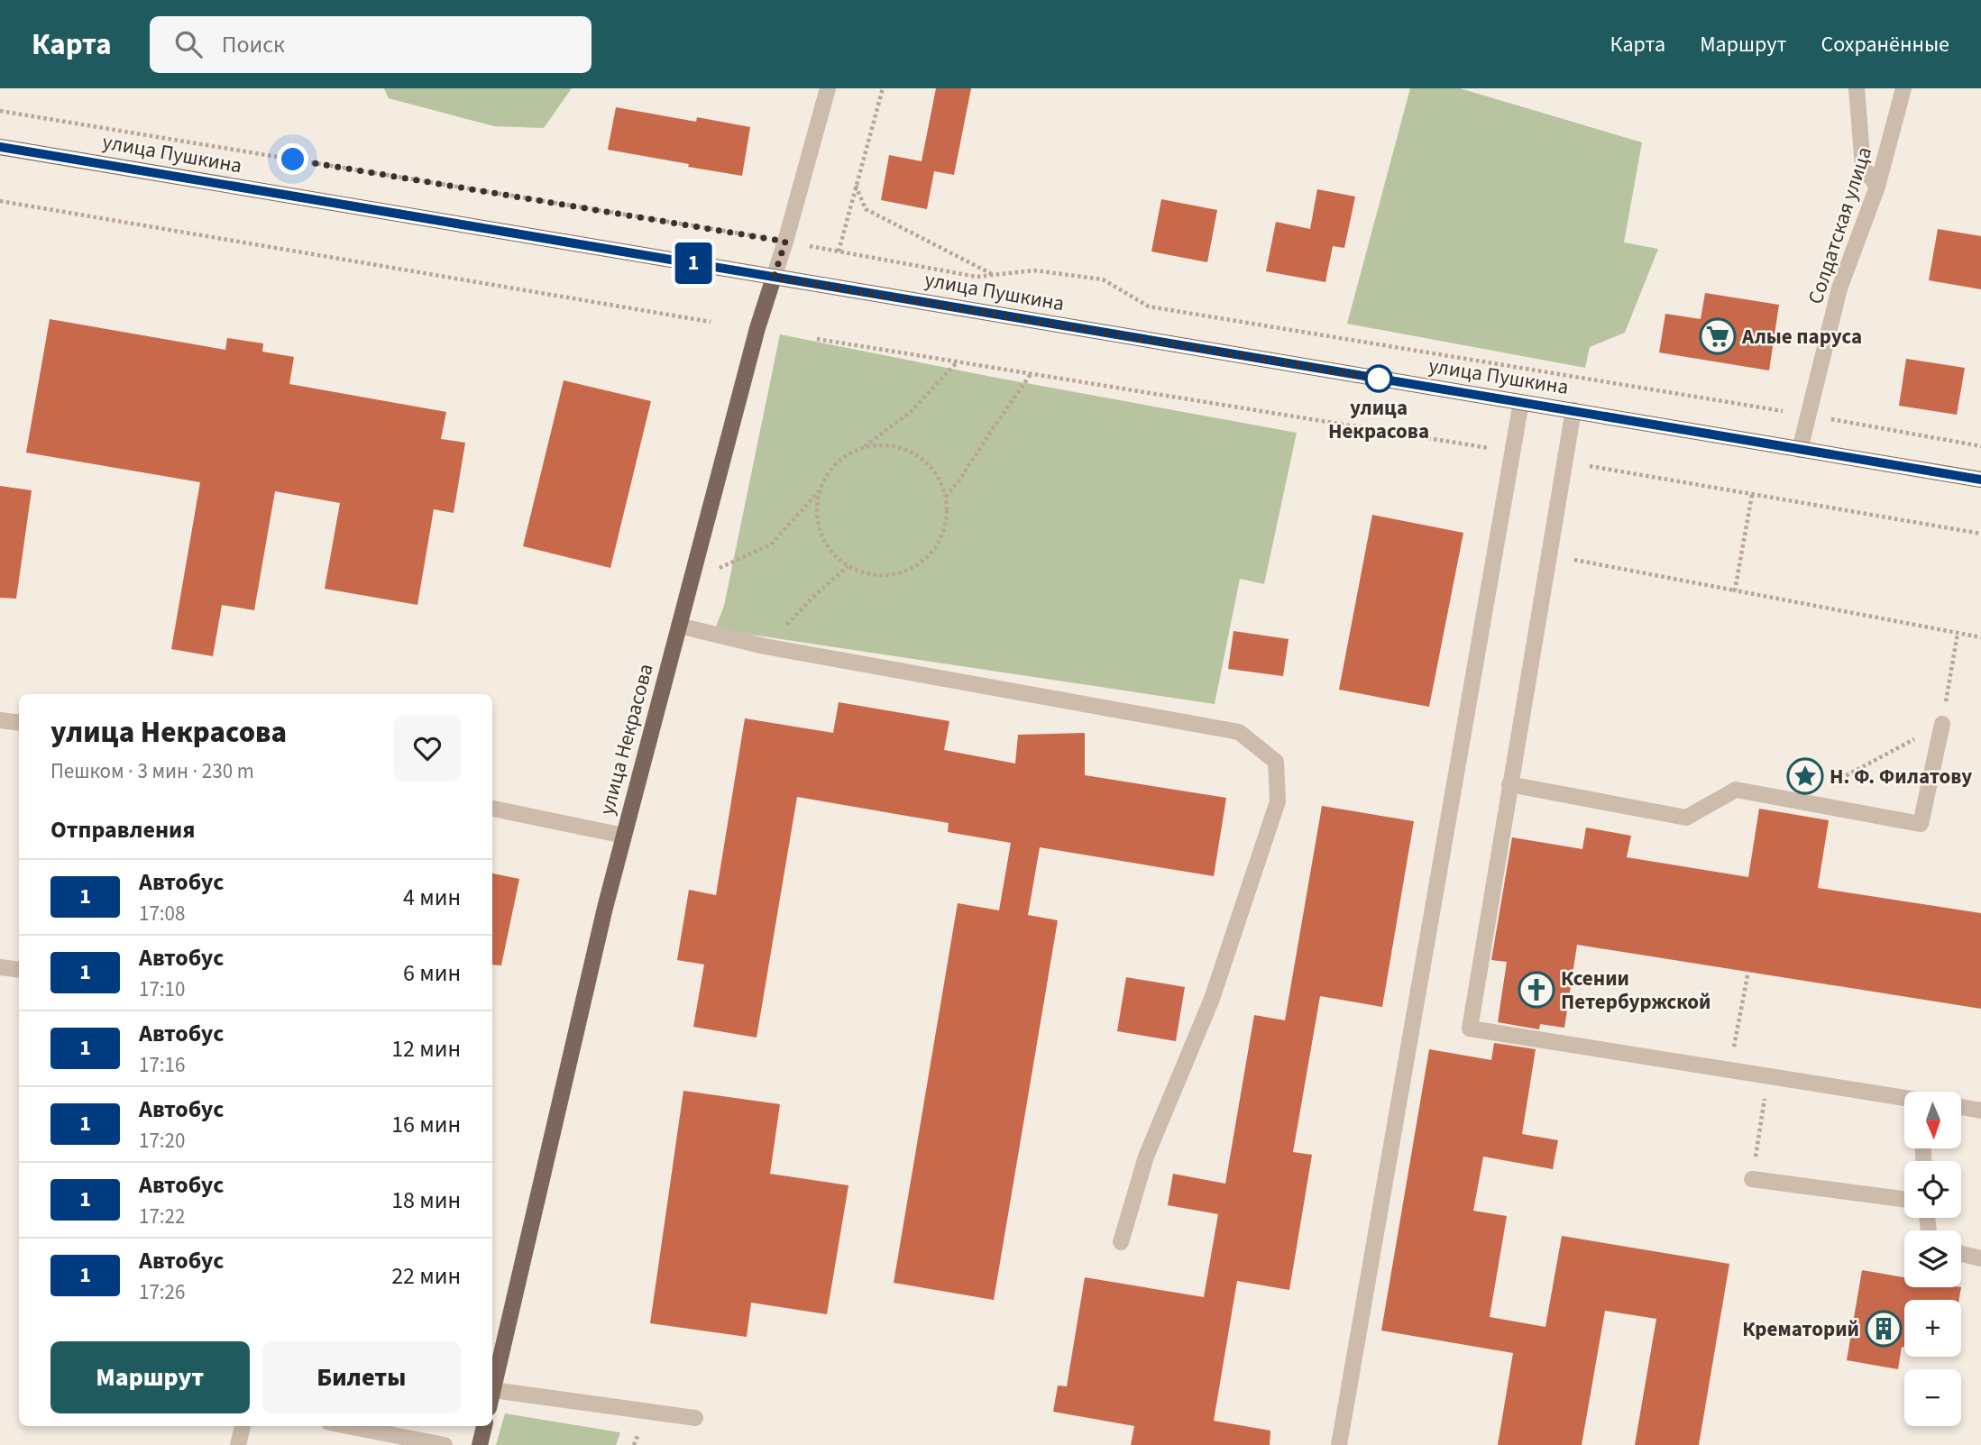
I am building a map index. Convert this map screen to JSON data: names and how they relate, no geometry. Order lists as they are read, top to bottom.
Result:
{
  "streets": {
    "main road": ["улица Пушкина", "улица Некрасова"],
    "street": ["Солдатская улица"]
  },
  "crossings": [
    ["улица Пушкина", "Солдатская улица"],
    ["улица Пушкина", "улица Некрасова"]
  ],
  "places": {
    "supermarket": ["Алые паруса"],
    "other": ["улица Некрасова"],
    "place": ["Н. Ф. Филатову"],
    "church": ["Ксении Петербуржской"],
    "building": ["Крематорий"]
  },
  "lines": ["bus line 1"],
  "north": "bottom",
  "page": {
    "header": "Карта",
    "search": "Поиск",
    "nav": ["Карта", "Маршрут", "Сохранённые"],
    "on_map": "1",
    "heading": [
      ["улица Некрасова", "Пешком · 3 мин · 230 m"],
      "Отправления"
    ],
    "list": [
      {
        "mark": "1",
        "name": "Автобус",
        "note": "17:08",
        "value": "4 мин"
      },
      {
        "mark": "1",
        "name": "Автобус",
        "note": "17:10",
        "value": "6 мин"
      },
      {
        "mark": "1",
        "name": "Автобус",
        "note": "17:16",
        "value": "12 мин"
      },
      {
        "mark": "1",
        "name": "Автобус",
        "note": "17:20",
        "value": "16 мин"
      },
      {
        "mark": "1",
        "name": "Автобус",
        "note": "17:22",
        "value": "18 мин"
      },
      {
        "mark": "1",
        "name": "Автобус",
        "note": "17:26",
        "value": "22 мин"
      }
    ],
    "map_buttons": ["+", "−"],
    "buttons": ["Маршрут", "Билеты"]
  }
}
